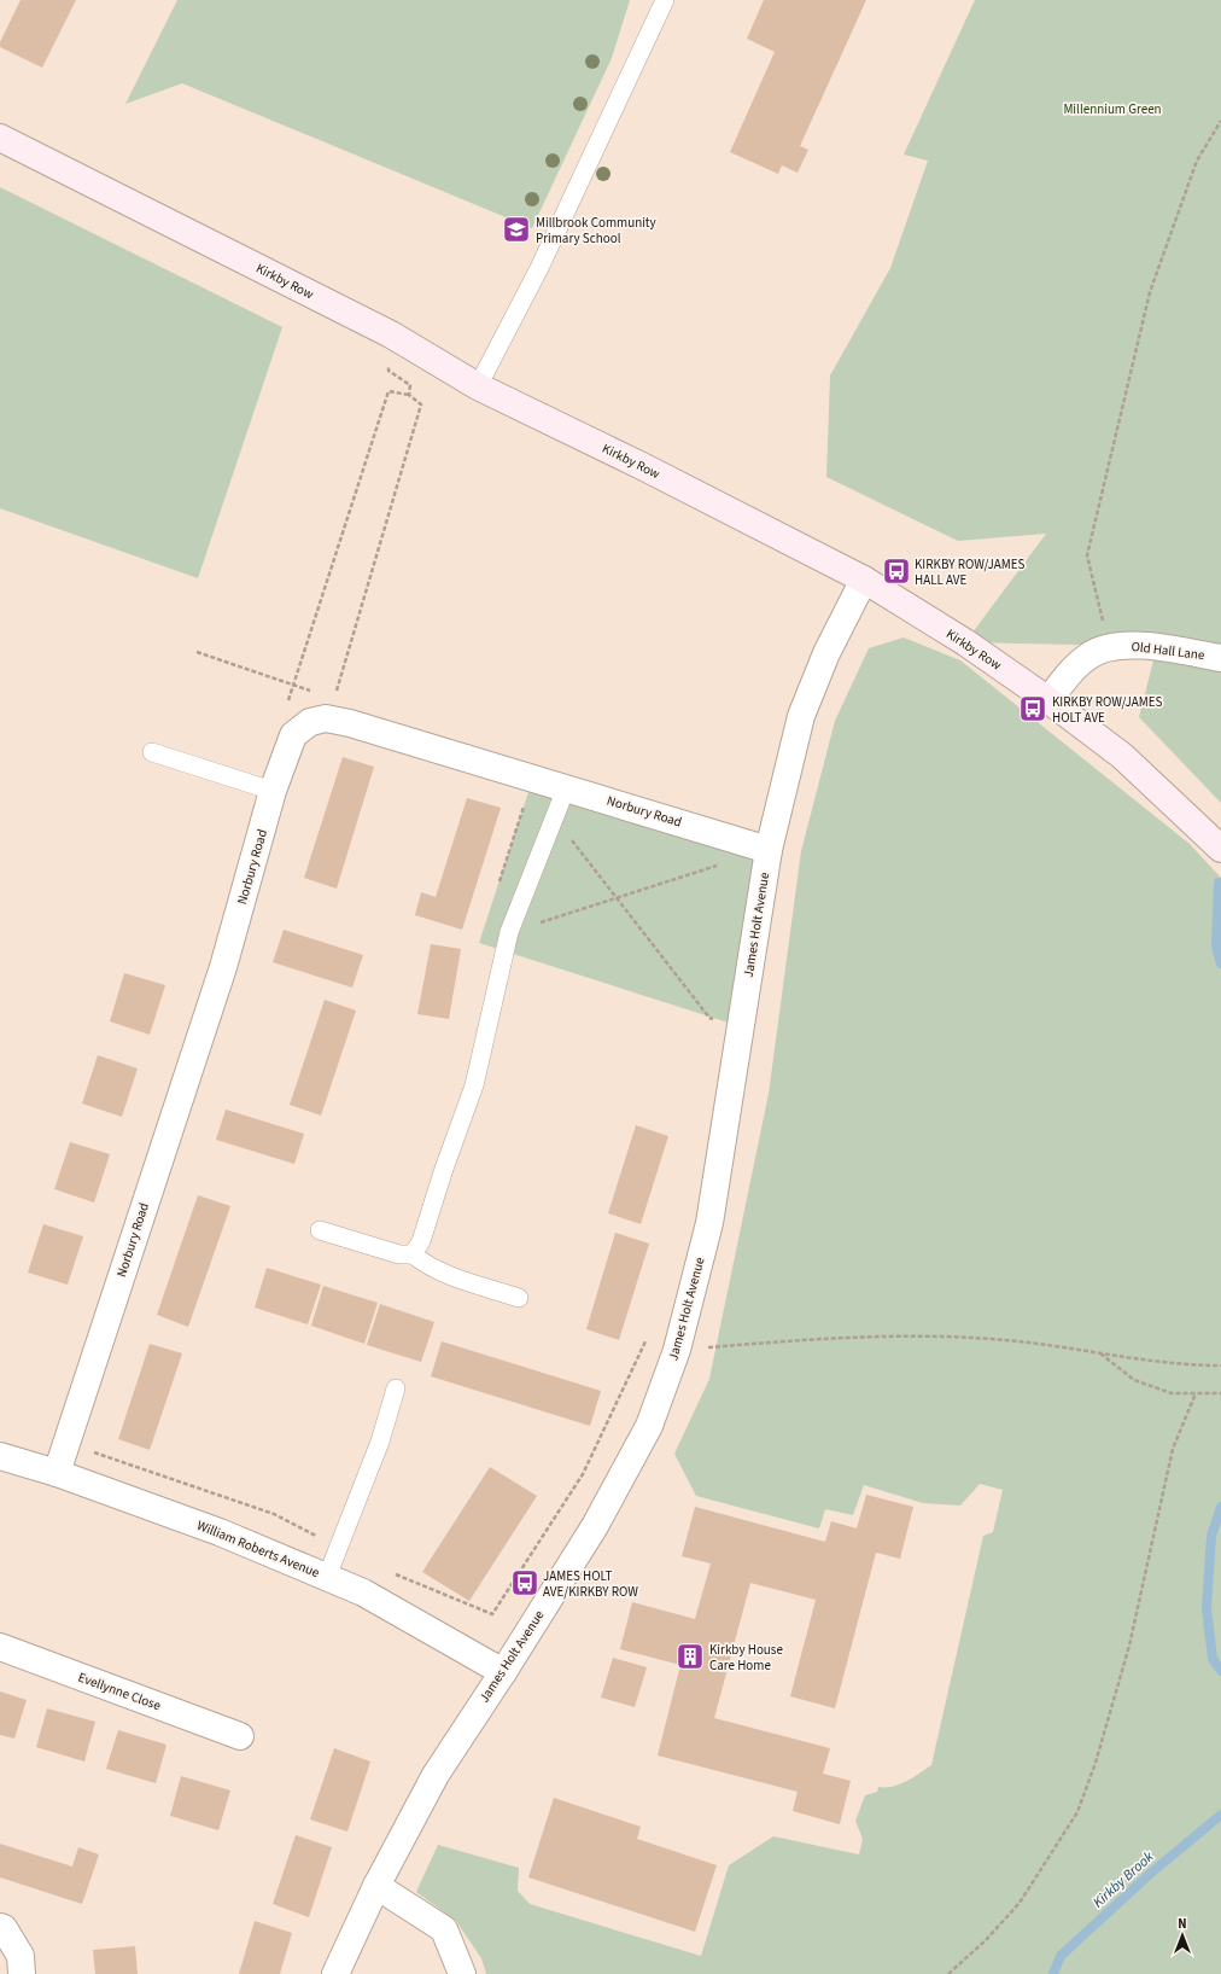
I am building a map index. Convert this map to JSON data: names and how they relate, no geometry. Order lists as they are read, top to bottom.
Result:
{
  "streets": {
    "street": [
      "Kirkby Row",
      "Old Hall Lane",
      "Norbury Road",
      "James Holt Avenue",
      "William Roberts Avenue",
      "Evellynne Close"
    ]
  },
  "crossings": [
    ["Kirkby Row", "Old Hall Lane"],
    ["Kirkby Row", "James Holt Avenue"],
    ["Norbury Road", "James Holt Avenue"],
    ["Norbury Road", "William Roberts Avenue"],
    ["James Holt Avenue", "William Roberts Avenue"]
  ],
  "water": ["Kirkby Brook"],
  "parks": ["Millennium Green"],
  "places": {
    "school or university": ["Millbrook Community Primary School"],
    "bus stop": ["KIRKBY ROW/JAMES HALL AVE", "KIRKBY ROW/JAMES HOLT AVE", "JAMES HOLT AVE/KIRKBY ROW"],
    "building": ["Kirkby House Care Home"]
  },
  "north": "top"
}
